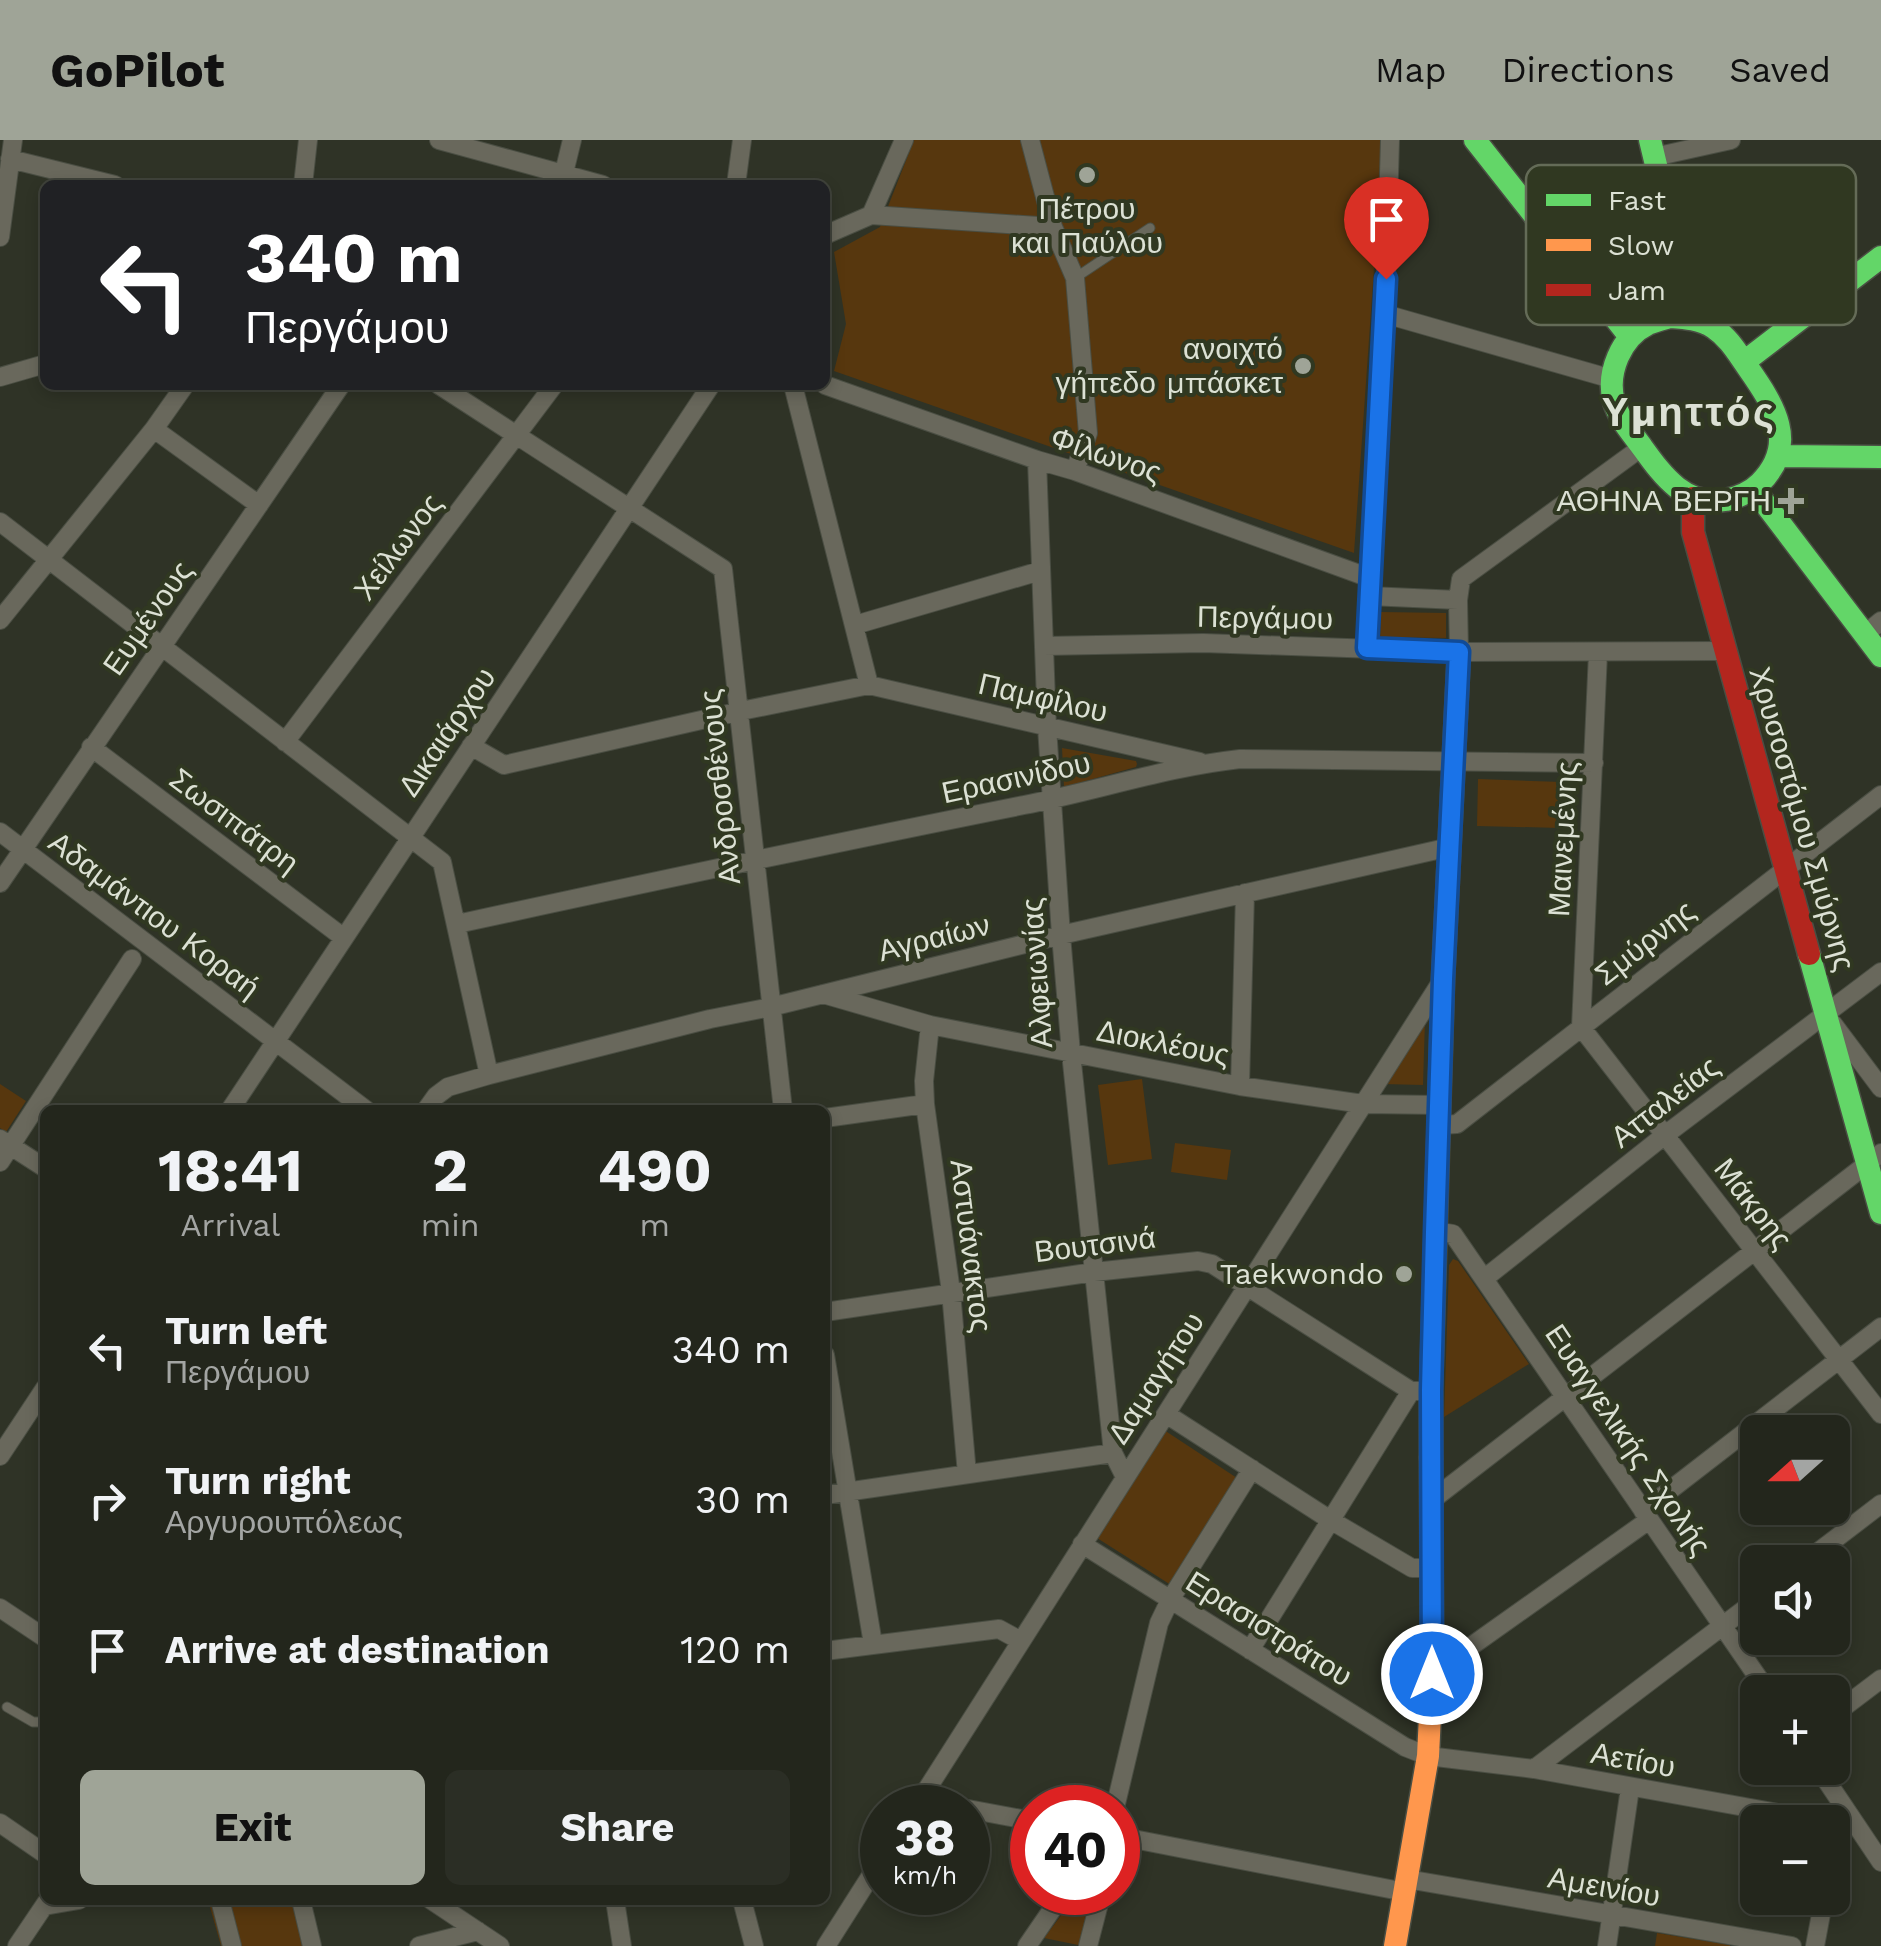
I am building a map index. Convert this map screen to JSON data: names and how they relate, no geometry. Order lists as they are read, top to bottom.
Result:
{
  "streets": {
    "street": [
      "Φίλωνος",
      "Χείλωνος",
      "Ευμένους",
      "Περγάμου",
      "Παμφίλου",
      "Δικαιάρχου",
      "Ερασινίδου",
      "Ανδροσθένους",
      "Χρυσοστόμου Σμύρνης",
      "Σωσιπάτρη",
      "Μαινεμένης",
      "Αδαμάντιου Κοραή",
      "Αγραίων",
      "Σμύρνης",
      "Αλφειωνίας",
      "Διοκλέους",
      "Ατταλείας",
      "Μάκρης",
      "Βουτσινά",
      "Αστυάνακτος",
      "Δαμαγήτου",
      "Ευαγγελικής Σχολής",
      "Ερασιστράτου",
      "Αετίου",
      "Αμεινίου"
    ]
  },
  "crossings": [
    ["Φίλωνος", "Αλφειωνίας"],
    ["Ευμένους", "Σωσιπάτρη"],
    ["Ευμένους", "Αδαμάντιου Κοραή"],
    ["Περγάμου", "Χρυσοστόμου Σμύρνης"],
    ["Περγάμου", "Μαινεμένης"],
    ["Περγάμου", "Αλφειωνίας"],
    ["Παμφίλου", "Ερασινίδου"],
    ["Παμφίλου", "Αλφειωνίας"],
    ["Δικαιάρχου", "Ανδροσθένους"],
    ["Δικαιάρχου", "Σωσιπάτρη"],
    ["Δικαιάρχου", "Αδαμάντιου Κοραή"],
    ["Ερασινίδου", "Ανδροσθένους"],
    ["Ερασινίδου", "Μαινεμένης"],
    ["Ερασινίδου", "Αλφειωνίας"],
    ["Ανδροσθένους", "Αγραίων"],
    ["Χρυσοστόμου Σμύρνης", "Σμύρνης"],
    ["Χρυσοστόμου Σμύρνης", "Ατταλείας"],
    ["Μαινεμένης", "Σμύρνης"],
    ["Μαινεμένης", "Μάκρης"],
    ["Αγραίων", "Αλφειωνίας"],
    ["Αγραίων", "Διοκλέους"],
    ["Σμύρνης", "Διοκλέους"],
    ["Σμύρνης", "Μάκρης"],
    ["Αλφειωνίας", "Διοκλέους"],
    ["Αλφειωνίας", "Βουτσινά"],
    ["Αλφειωνίας", "Δαμαγήτου"],
    ["Διοκλέους", "Αστυάνακτος"],
    ["Διοκλέους", "Δαμαγήτου"],
    ["Ατταλείας", "Μάκρης"],
    ["Ατταλείας", "Ευαγγελικής Σχολής"],
    ["Βουτσινά", "Αστυάνακτος"],
    ["Βουτσινά", "Δαμαγήτου"],
    ["Δαμαγήτου", "Ερασιστράτου"],
    ["Ερασιστράτου", "Αετίου"]
  ],
  "districts": ["Υμηττός"],
  "places": {
    "other": ["Πέτρου και Παύλου", "ανοιχτό γήπεδο μπάσκετ", "Taekwondo"],
    "health": ["ΑΘΗΝΑ ΒΕΡΓΗ"]
  },
  "legend": ["Fast", "Slow", "Jam"],
  "north": "left",
  "page": {
    "header": "GoPilot",
    "nav": ["Map", "Directions", "Saved"],
    "turn": ["340 m", "Περγάμου"],
    "eta": [
      "18:41",
      "Arrival",
      "2",
      "min",
      "490",
      "m"
    ],
    "list": [
      {
        "name": "Turn left",
        "note": "Περγάμου",
        "value": "340 m"
      },
      {
        "name": "Turn right",
        "note": "Αργυρουπόλεως",
        "value": "30 m"
      },
      {
        "name": "Arrive at destination",
        "value": "120 m"
      }
    ],
    "map_buttons": ["+", "−"],
    "buttons": ["Exit", "Share"],
    "speed": "38 km/h",
    "limit": "40"
  }
}
